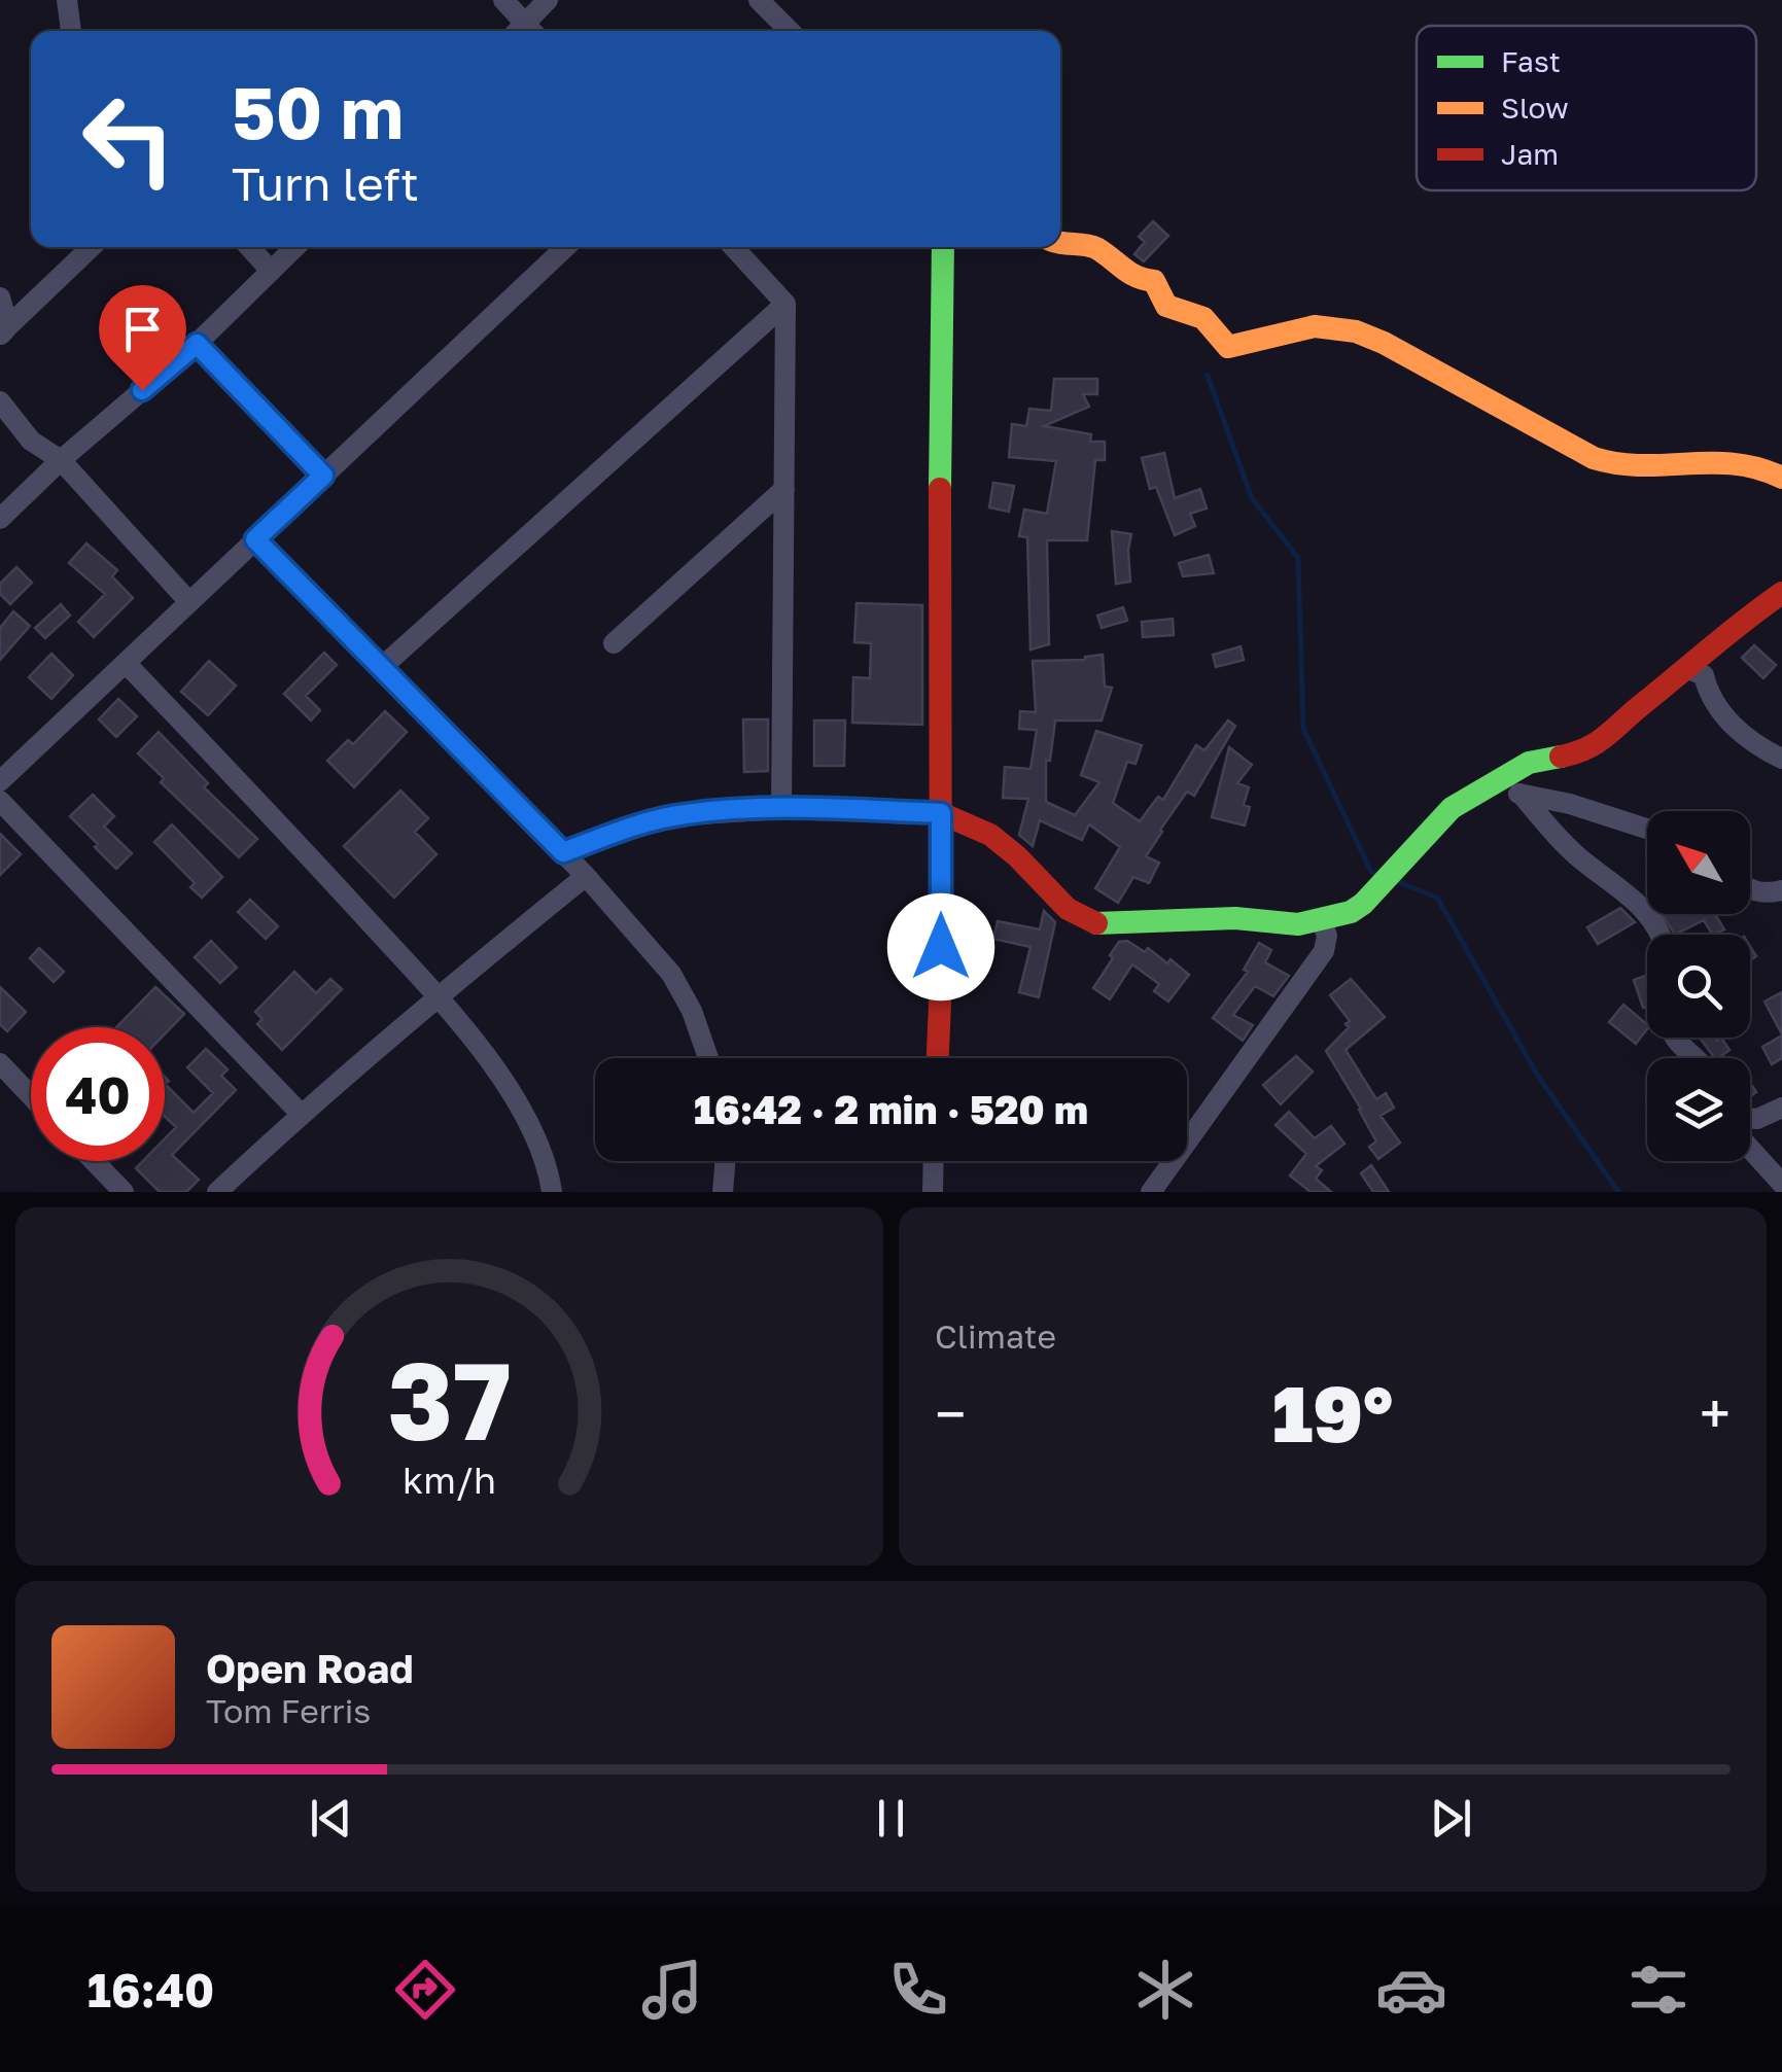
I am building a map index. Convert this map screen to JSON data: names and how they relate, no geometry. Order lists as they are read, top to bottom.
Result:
{
  "legend": ["Fast", "Slow", "Jam"],
  "north": "top left",
  "page": {
    "turn": ["50 m", "Turn left"],
    "limit": "40",
    "trip": "16:42 · 2 min · 520 m",
    "tile": "Climate",
    "heat": ["−", "19°", "+"],
    "song": ["Open Road", "Tom Ferris"],
    "tabs": "16:40",
    "gauge": ["37", "km/h"]
  }
}
